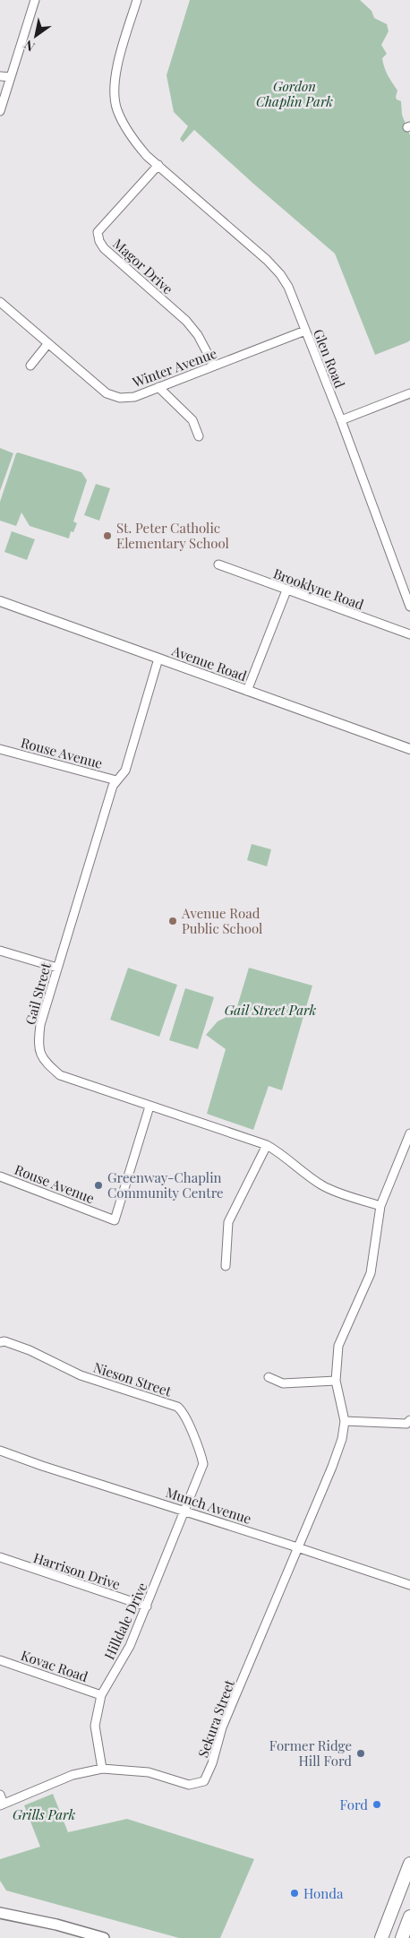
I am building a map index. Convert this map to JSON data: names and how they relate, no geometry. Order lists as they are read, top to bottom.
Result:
{
  "streets": {
    "street": [
      "Magor Drive",
      "Glen Road",
      "Winter Avenue",
      "Brooklyne Road",
      "Avenue Road",
      "Rouse Avenue",
      "Gail Street",
      "Nieson Street",
      "Munch Avenue",
      "Harrison Drive",
      "Hilldale Drive",
      "Kovac Road",
      "Sekura Street"
    ]
  },
  "crossings": [
    ["Magor Drive", "Glen Road"],
    ["Magor Drive", "Winter Avenue"],
    ["Glen Road", "Winter Avenue"],
    ["Avenue Road", "Gail Street"],
    ["Rouse Avenue", "Gail Street"],
    ["Nieson Street", "Munch Avenue"],
    ["Nieson Street", "Hilldale Drive"],
    ["Munch Avenue", "Hilldale Drive"],
    ["Munch Avenue", "Sekura Street"],
    ["Harrison Drive", "Hilldale Drive"],
    ["Hilldale Drive", "Kovac Road"],
    ["Hilldale Drive", "Sekura Street"]
  ],
  "parks": ["Gordon Chaplin Park", "Gail Street Park", "Grills Park"],
  "places": [
    "St. Peter Catholic Elementary School",
    "Avenue Road Public School",
    "Greenway-Chaplin Community Centre",
    "Former Ridge Hill Ford",
    "Ford",
    "Honda"
  ],
  "north": "bottom left"
}
